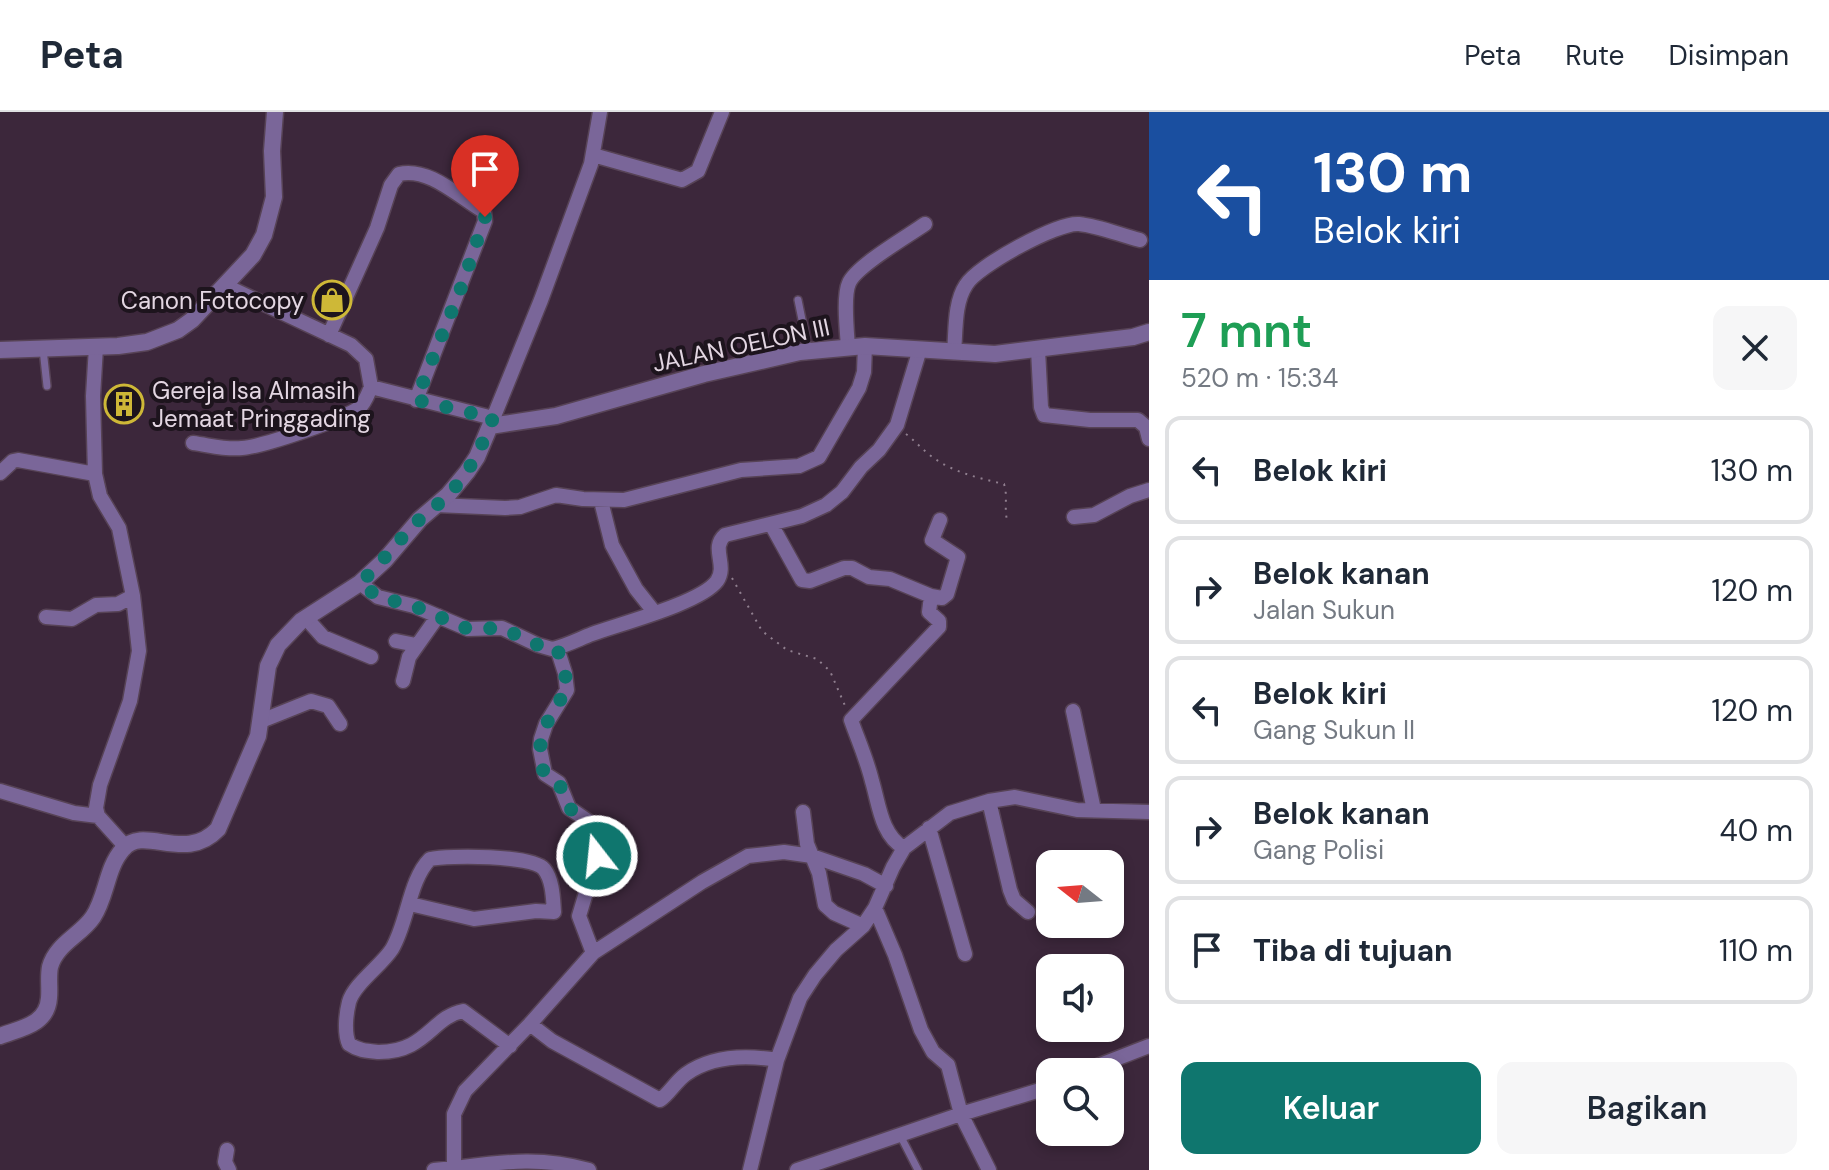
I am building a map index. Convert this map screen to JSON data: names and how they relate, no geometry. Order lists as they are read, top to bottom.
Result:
{
  "streets": {
    "street": ["JALAN OELON III"]
  },
  "places": {
    "shop": ["Canon Fotocopy"],
    "building": ["Gereja Isa Almasih Jemaat Pringgading"]
  },
  "north": "left",
  "page": {
    "header": "Peta",
    "nav": ["Peta", "Rute", "Disimpan"],
    "turn": ["130 m", "Belok kiri"],
    "heading": ["7 mnt", "520 m · 15:34"],
    "list": [
      {
        "name": "Belok kiri",
        "value": "130 m"
      },
      {
        "name": "Belok kanan",
        "note": "Jalan Sukun",
        "value": "120 m"
      },
      {
        "name": "Belok kiri",
        "note": "Gang Sukun II",
        "value": "120 m"
      },
      {
        "name": "Belok kanan",
        "note": "Gang Polisi",
        "value": "40 m"
      },
      {
        "name": "Tiba di tujuan",
        "value": "110 m"
      }
    ],
    "buttons": ["Keluar", "Bagikan"]
  }
}
